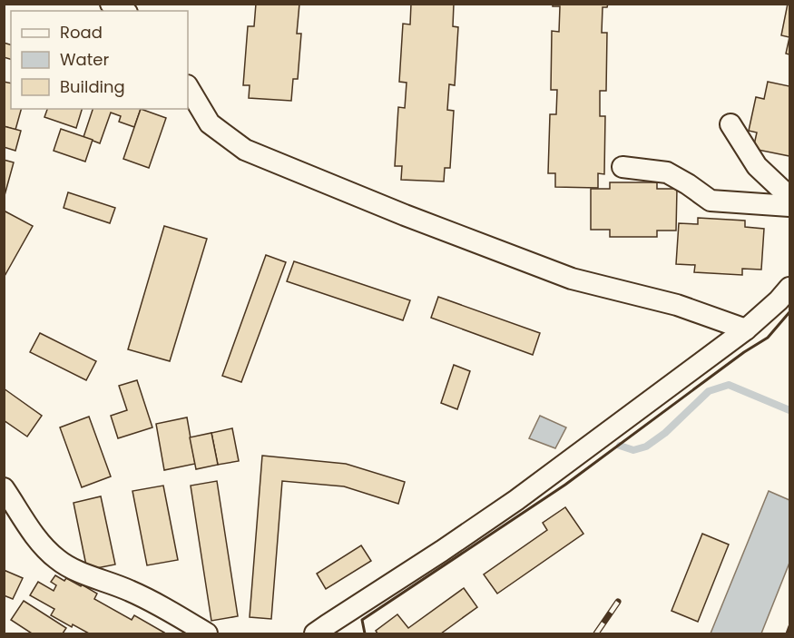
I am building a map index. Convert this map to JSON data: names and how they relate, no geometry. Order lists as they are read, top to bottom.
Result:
{
  "legend": ["Road", "Water", "Building"]
}
